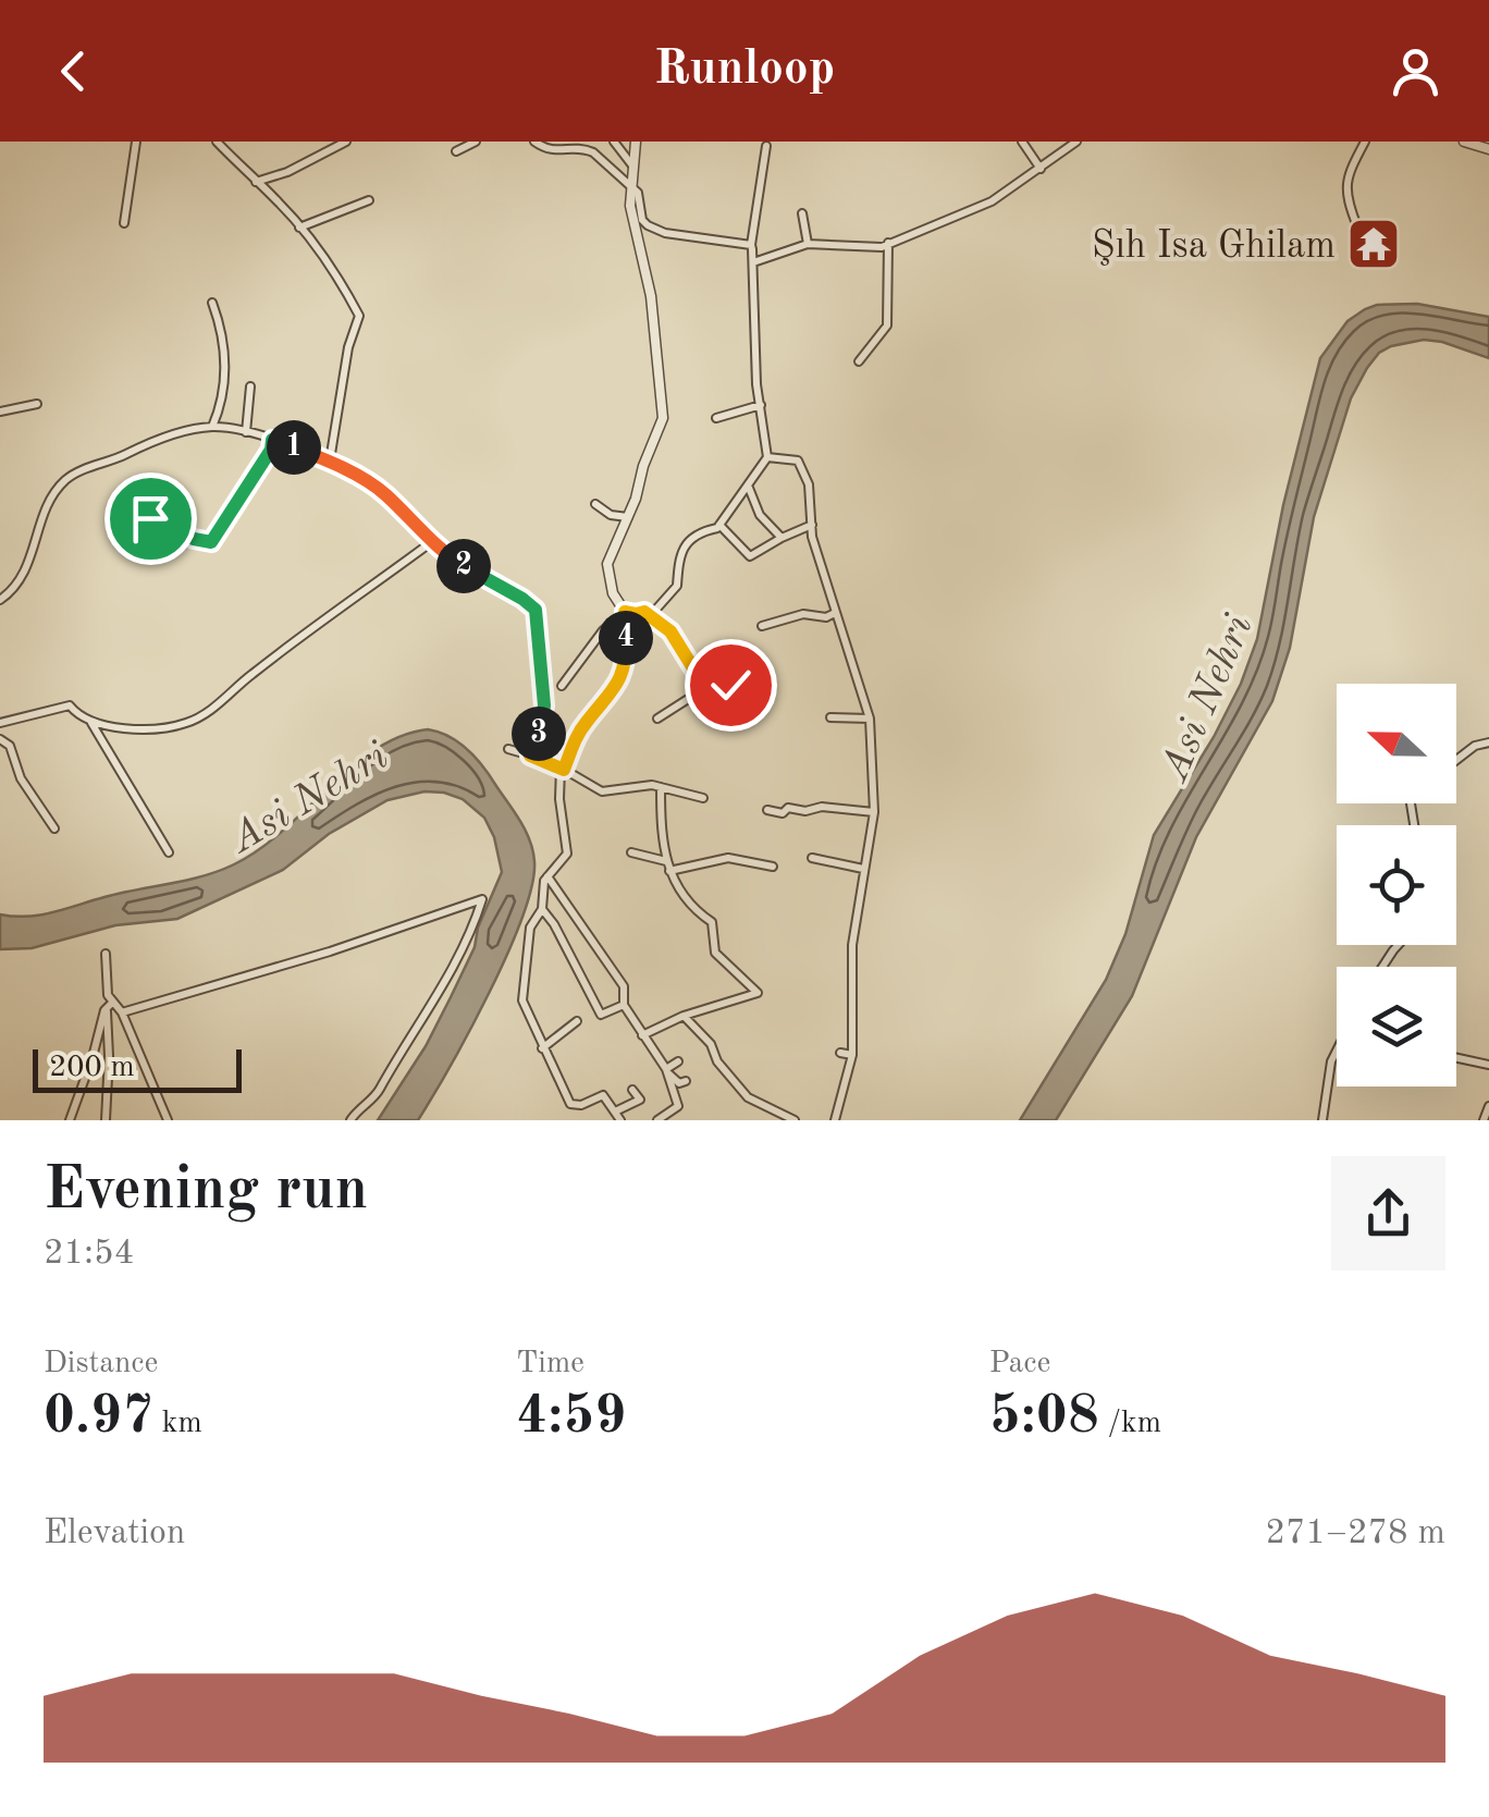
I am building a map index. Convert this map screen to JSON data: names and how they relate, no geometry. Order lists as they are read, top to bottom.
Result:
{
  "water": ["Asi Nehri"],
  "places": {
    "temple": ["Şıh Isa Ghilam"]
  },
  "scale_bar": "200 m",
  "north": "left",
  "page": {
    "header": "Runloop",
    "pins": [
      "1",
      "2",
      "4",
      "3"
    ],
    "scale": "200 m",
    "heading": ["Evening run", "21:54"],
    "stats": [
      ["Distance", "0.97 km"],
      ["Time", "4:59"],
      ["Pace", "5:08 /km"]
    ],
    "chart": ["Elevation", "271–278 m"]
  }
}
